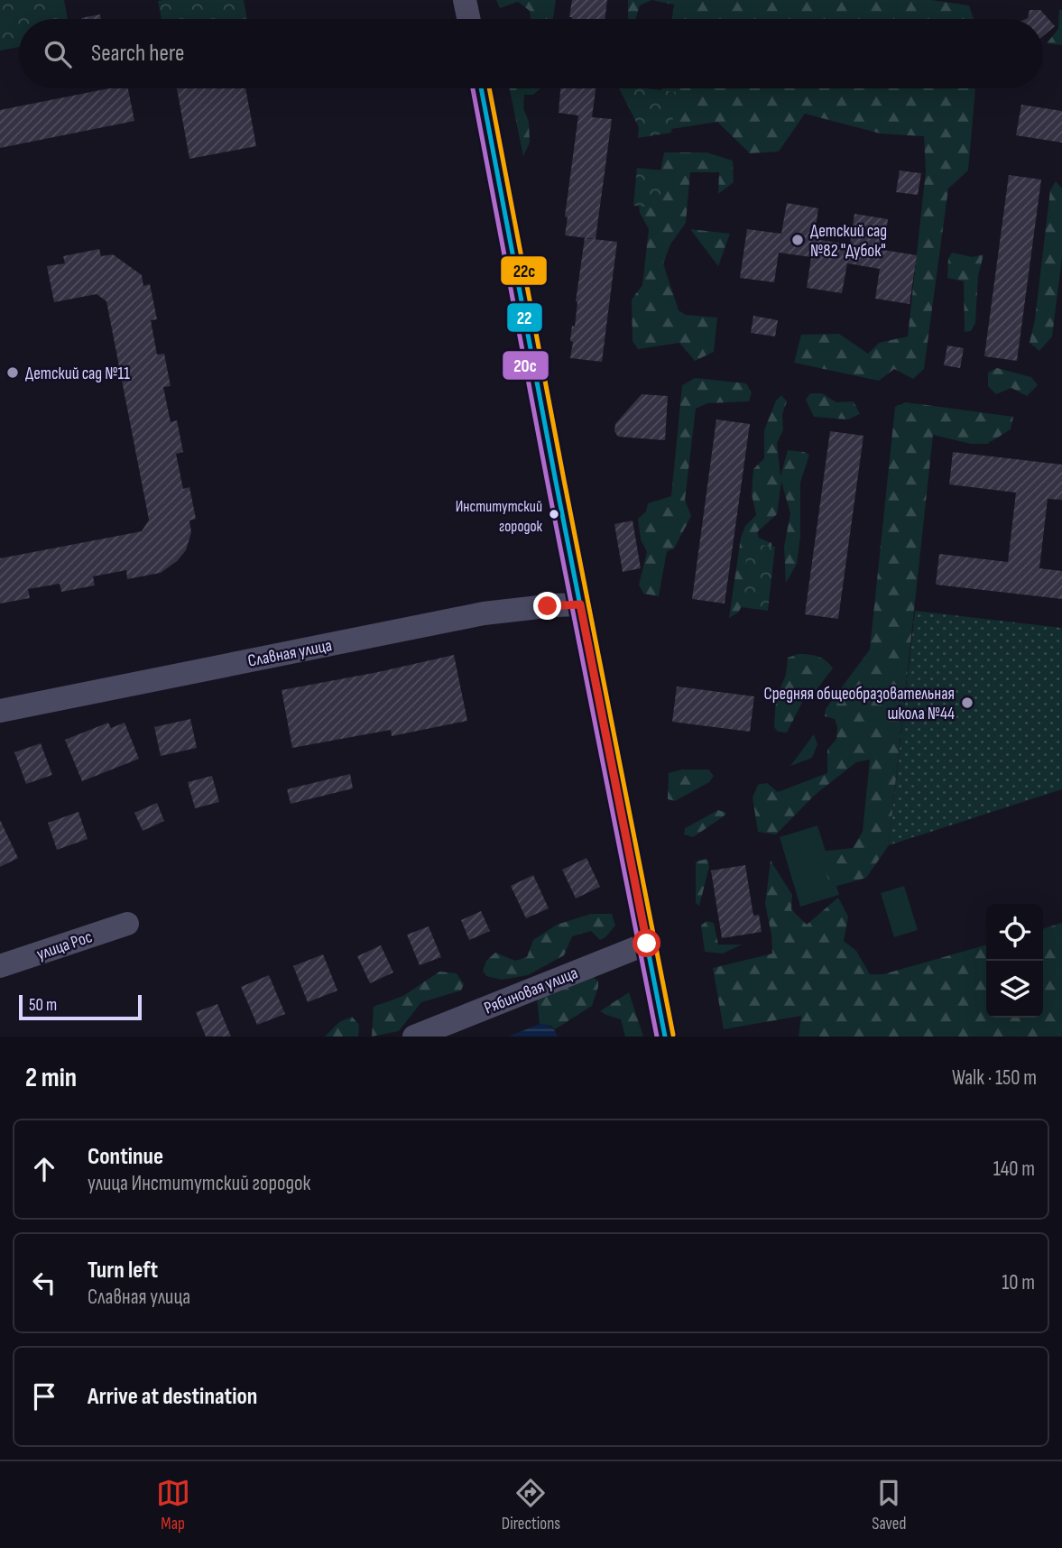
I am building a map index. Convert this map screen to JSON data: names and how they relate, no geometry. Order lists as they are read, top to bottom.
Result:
{
  "streets": {
    "street": ["Славная улица", "улица Рос", "Рябиновая улица"]
  },
  "places": [
    "Детский сад №82 \"Дубок\"",
    "Детский сад №11",
    "Институтский городок",
    "Средняя общеобразовательная школа №44"
  ],
  "lines": ["transit line 22", "transit line 20с", "transit line 22c"],
  "scale_bar": "50 m",
  "page": {
    "search": "Search here",
    "scale": "50 m",
    "heading": ["2 min", "Walk · 150 m"],
    "list": [
      ["Continue", "улица Институтский городок", "140 m"],
      ["Turn left", "Славная улица", "10 m"],
      "Arrive at destination"
    ],
    "nav": ["Map", "Directions", "Saved"]
  }
}
